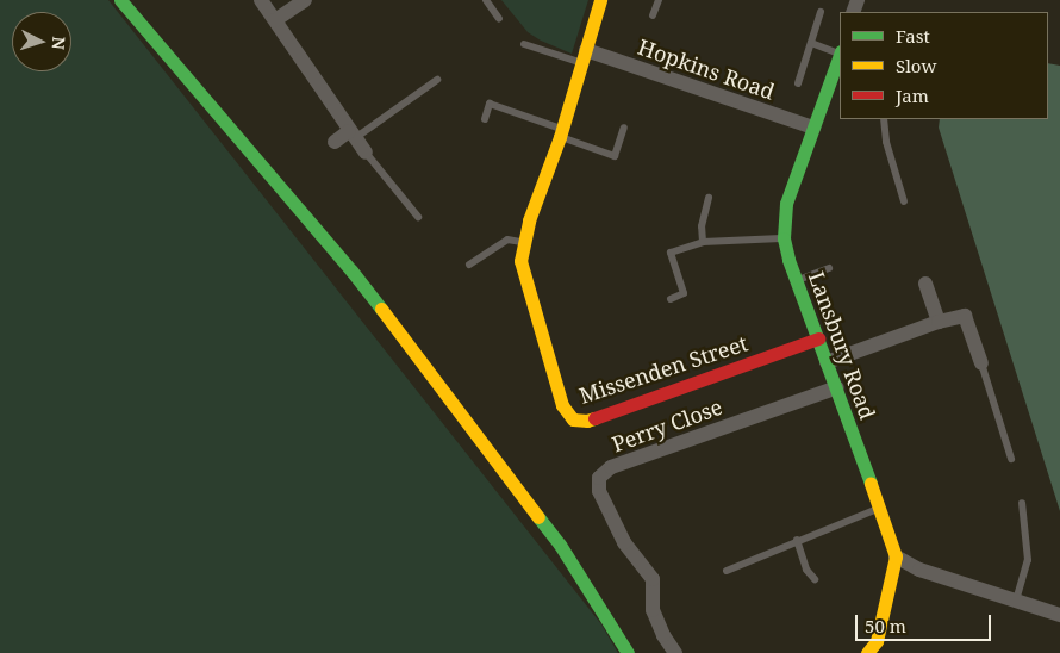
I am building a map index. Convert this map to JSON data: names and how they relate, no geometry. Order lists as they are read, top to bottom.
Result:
{
  "streets": {
    "street": [
      "Hopkins Road",
      "Lansbury Road",
      "Missenden Street",
      "Perry Close"
    ]
  },
  "crossings": [
    ["Hopkins Road", "Lansbury Road"],
    ["Hopkins Road", "Missenden Street"],
    ["Lansbury Road", "Missenden Street"],
    ["Lansbury Road", "Perry Close"]
  ],
  "legend": ["Fast", "Slow", "Jam"],
  "scale_bar": "50 m",
  "north": "right"
}
